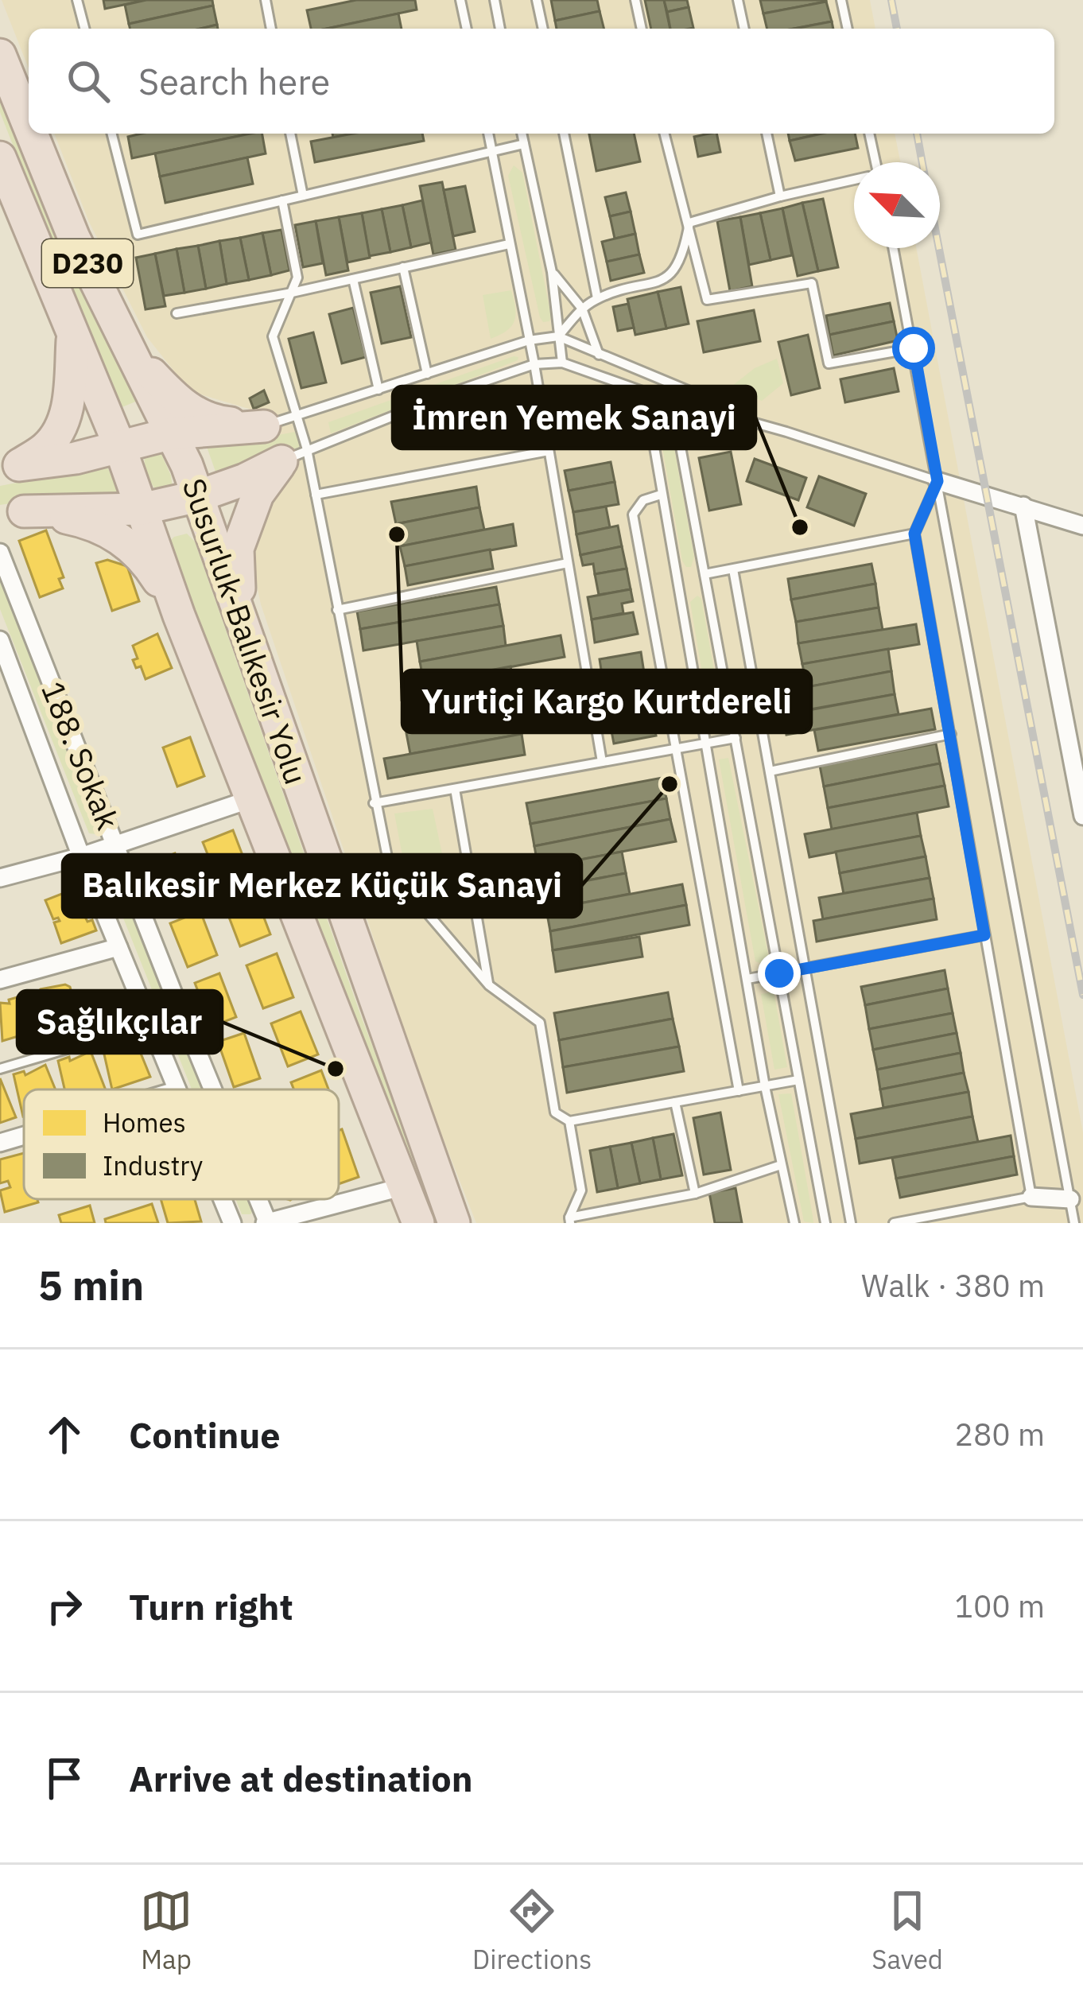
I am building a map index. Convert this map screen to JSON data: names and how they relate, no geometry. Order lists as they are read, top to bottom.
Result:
{
  "streets": {
    "highway": ["D230", "Susurluk-Balıkesir Yolu"],
    "street": ["188. Sokak"]
  },
  "places": [
    "İmren Yemek Sanayi",
    "Yurtiçi Kargo Kurtdereli",
    "Balıkesir Merkez Küçük Sanayi",
    "Sağlıkçılar"
  ],
  "legend": ["Homes", "Industry"],
  "north": "top left",
  "page": {
    "search": "Search here",
    "heading": ["5 min", "Walk · 380 m"],
    "list": [
      ["Continue", "280 m"],
      ["Turn right", "100 m"],
      "Arrive at destination"
    ],
    "nav": ["Map", "Directions", "Saved"]
  }
}
